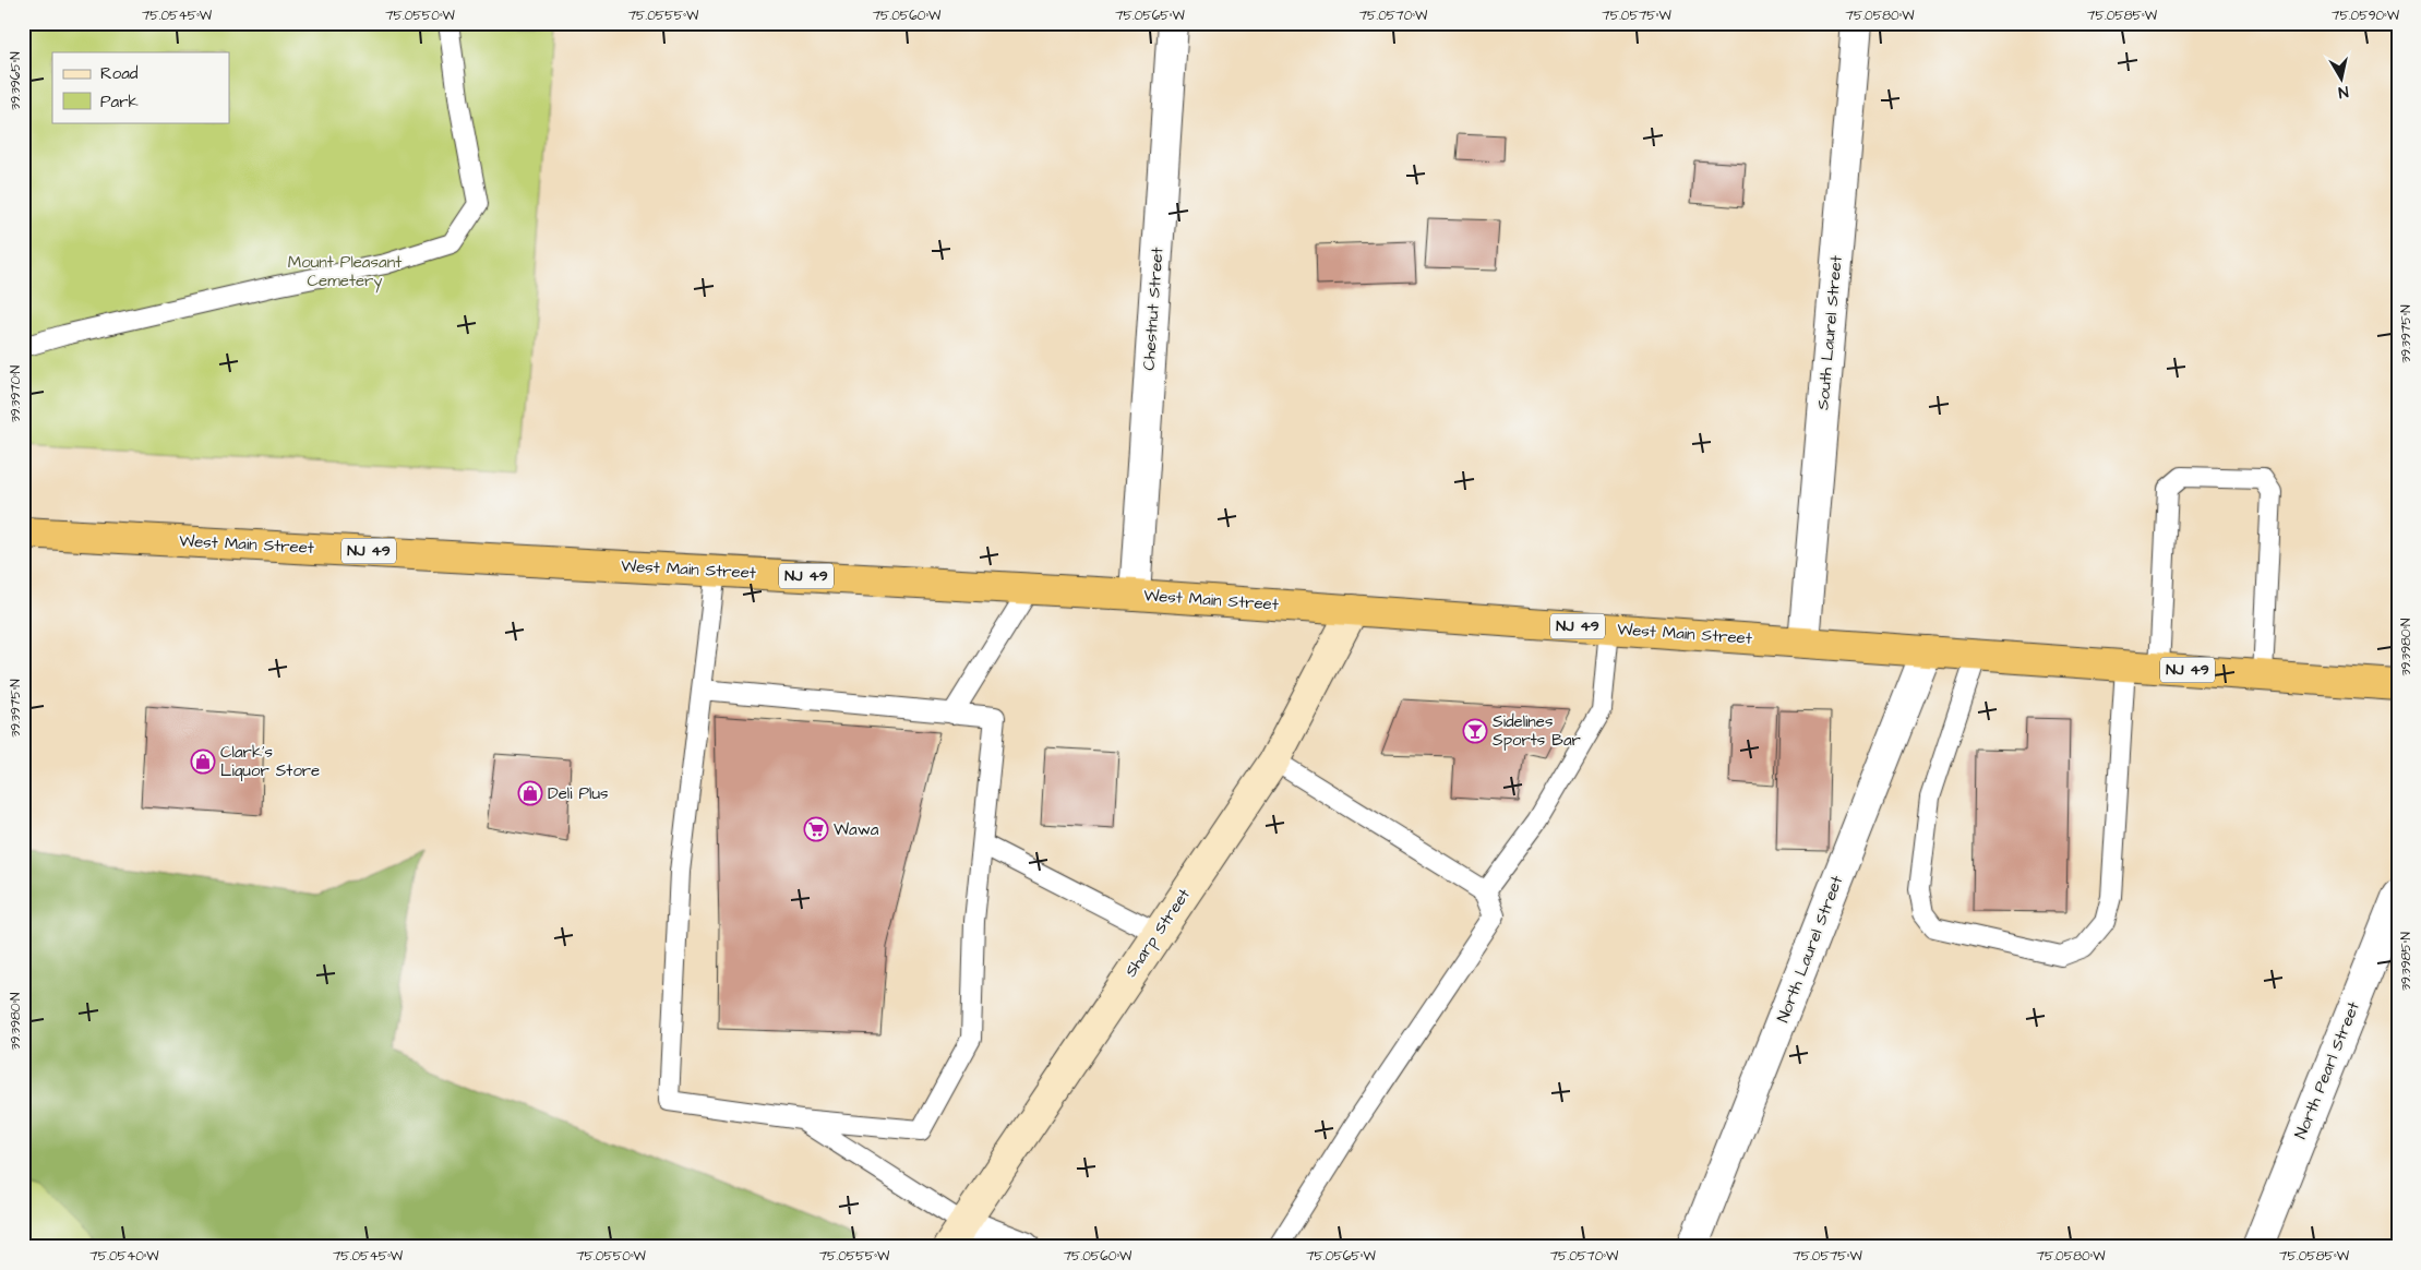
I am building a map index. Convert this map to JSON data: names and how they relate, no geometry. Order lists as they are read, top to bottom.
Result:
{
  "streets": {
    "highway": ["West Main Street", "NJ 49"],
    "street": [
      "Chestnut Street",
      "South Laurel Street",
      "Sharp Street",
      "North Laurel Street",
      "North Pearl Street"
    ]
  },
  "crossings": [
    ["Chestnut Street", "West Main Street"],
    ["South Laurel Street", "West Main Street"],
    ["West Main Street", "Sharp Street"],
    ["West Main Street", "North Laurel Street"]
  ],
  "parks": ["Mount Pleasant Cemetery"],
  "places": {
    "bar": ["Sidelines Sports Bar"],
    "shop": ["Clark's Liquor Store", "Deli Plus"],
    "supermarket": ["Wawa"]
  },
  "legend": ["Road", "Park"],
  "north": "bottom",
  "coordinates": [
    "75.0545°W",
    "75.0550°W",
    "75.0555°W",
    "75.0560°W",
    "75.0565°W",
    "75.0570°W",
    "75.0575°W",
    "75.0580°W",
    "75.0585°W",
    "75.0590°W",
    "39.3965°N",
    "39.3975°N",
    "39.3970°N",
    "39.3980°N",
    "39.3985°N",
    "75.0540°W"
  ]
}
